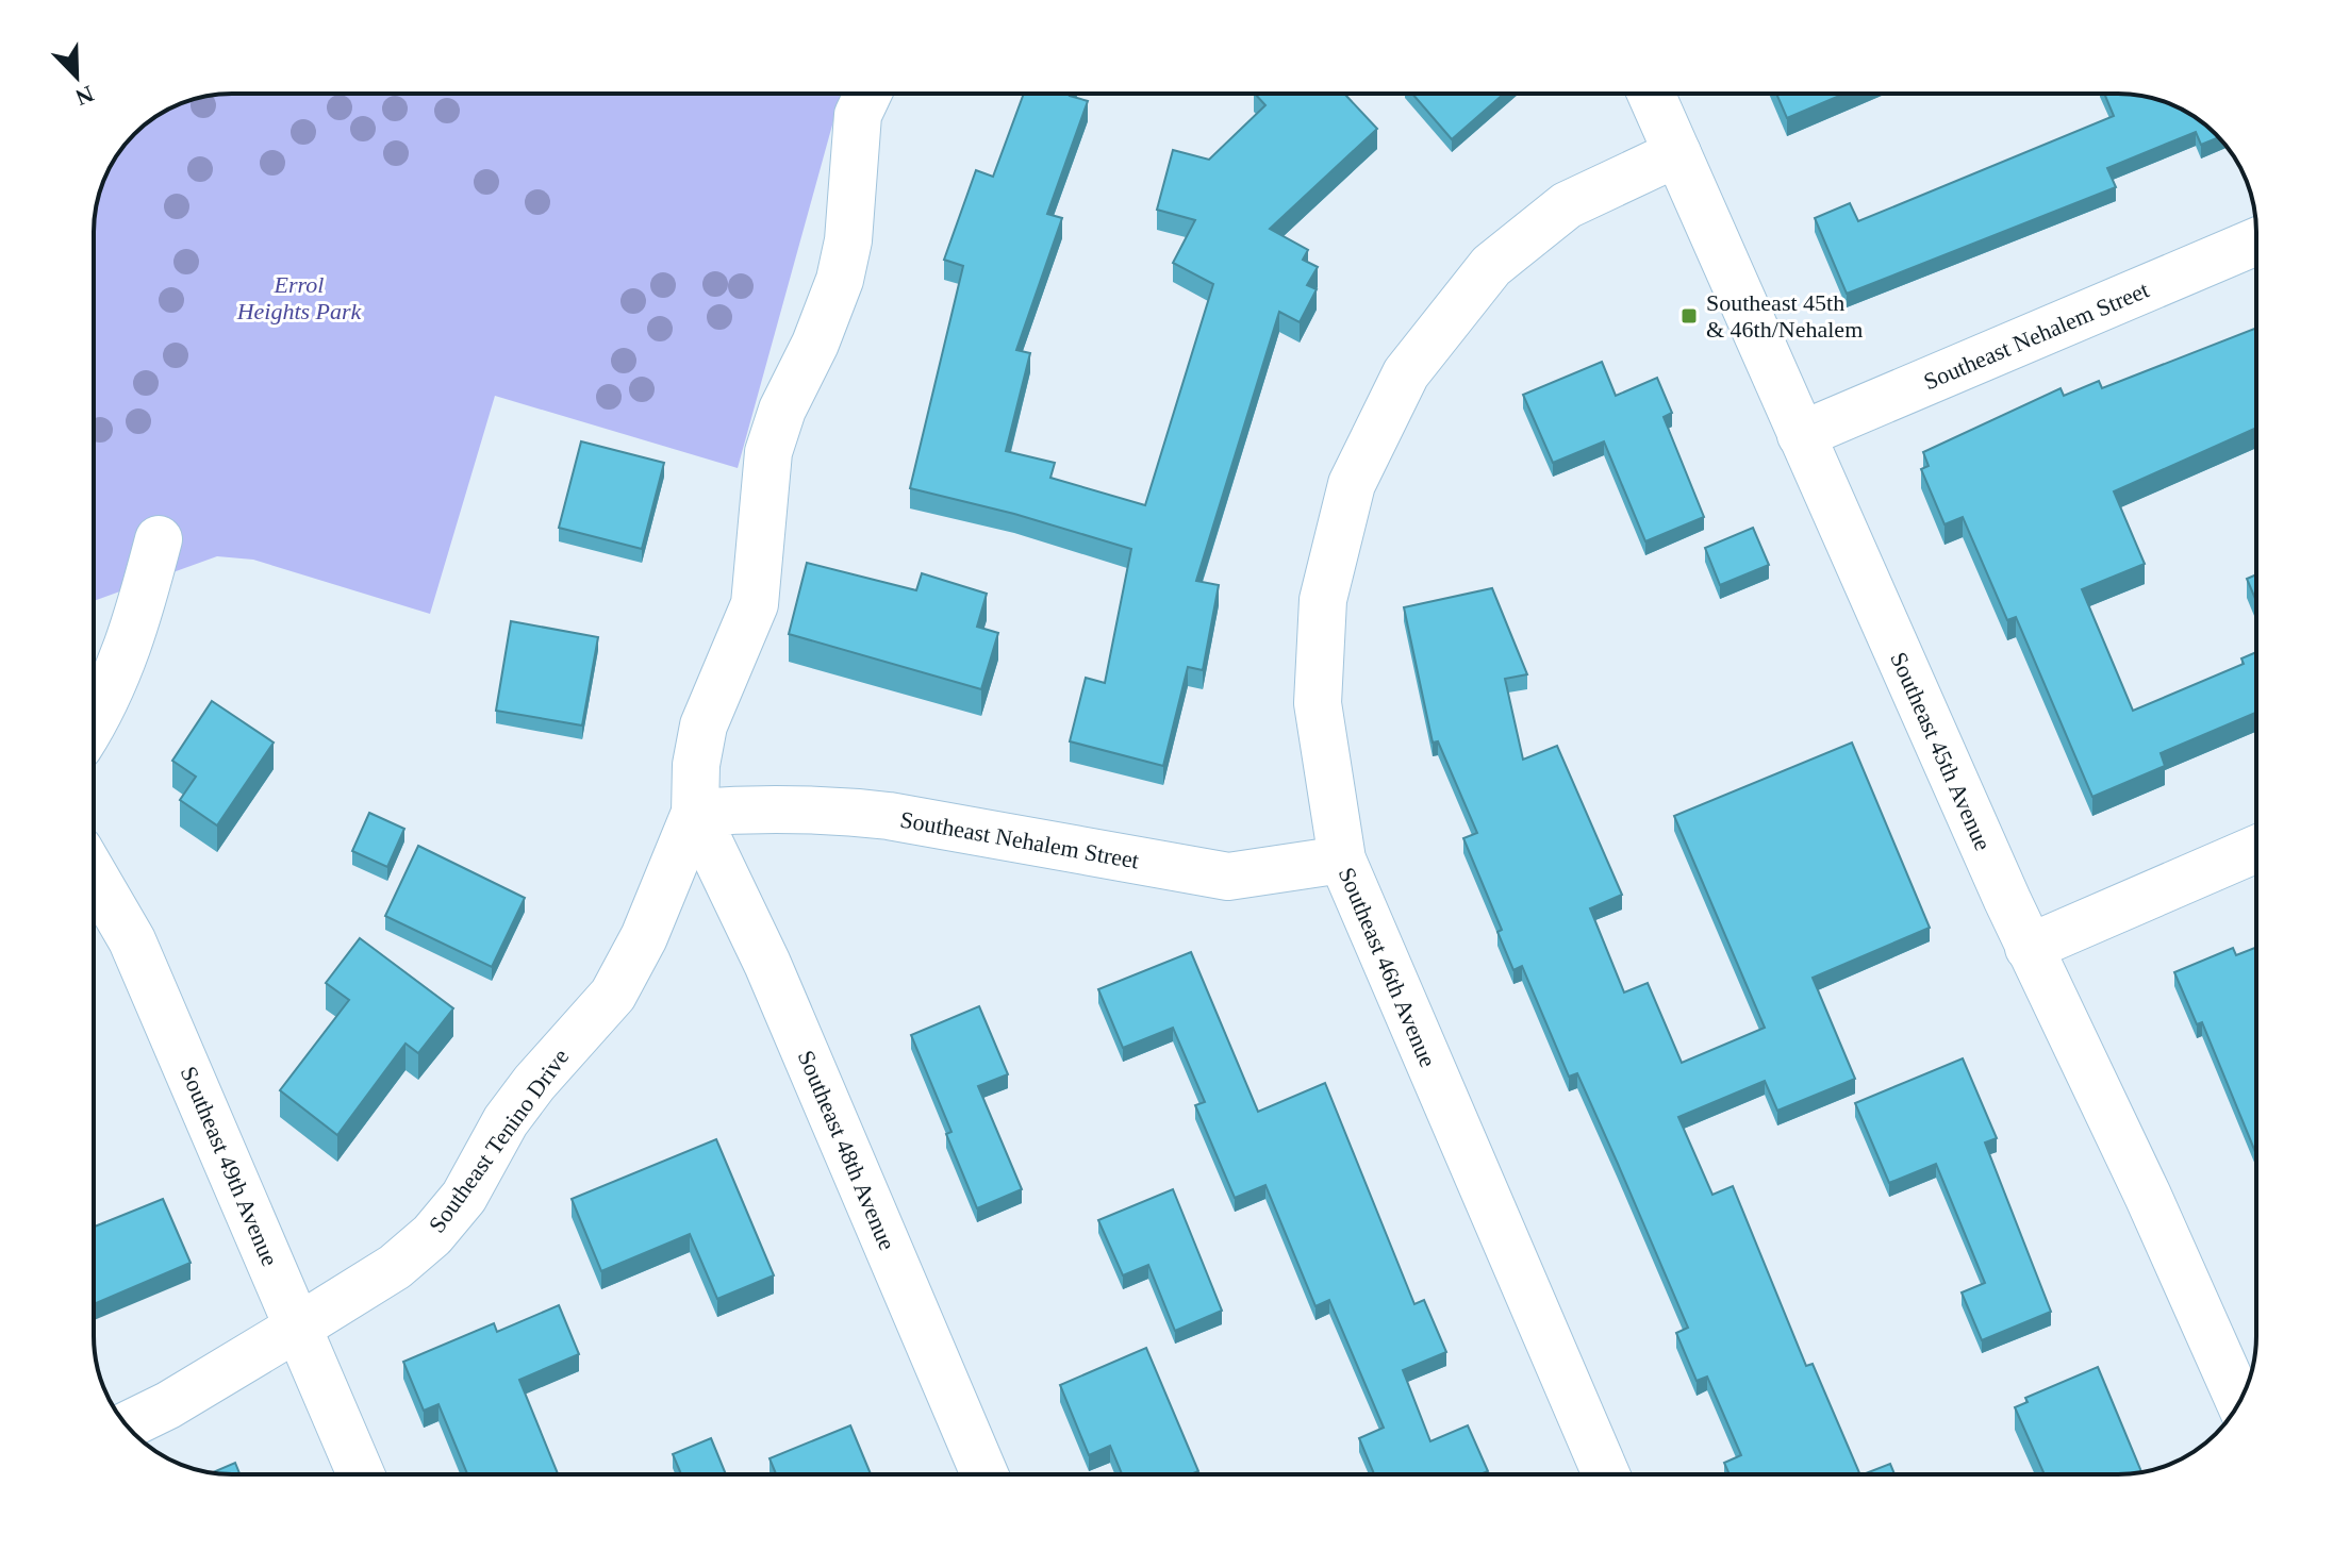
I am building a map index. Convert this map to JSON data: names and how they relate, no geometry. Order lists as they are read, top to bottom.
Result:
{
  "streets": {
    "street": [
      "Southeast Nehalem Street",
      "Southeast 45th Avenue",
      "Southeast 46th Avenue",
      "Southeast Tenino Drive",
      "Southeast 48th Avenue",
      "Southeast 49th Avenue"
    ]
  },
  "crossings": [
    ["Southeast Nehalem Street", "Southeast 45th Avenue"],
    ["Southeast Nehalem Street", "Southeast 46th Avenue"],
    ["Southeast Nehalem Street", "Southeast Tenino Drive"],
    ["Southeast Nehalem Street", "Southeast 48th Avenue"],
    ["Southeast 45th Avenue", "Southeast 46th Avenue"],
    ["Southeast Tenino Drive", "Southeast 48th Avenue"],
    ["Southeast Tenino Drive", "Southeast 49th Avenue"]
  ],
  "parks": ["Errol Heights Park"],
  "places": {
    "transit": ["Southeast 45th & 46th/Nehalem"]
  },
  "north": "bottom right"
}
